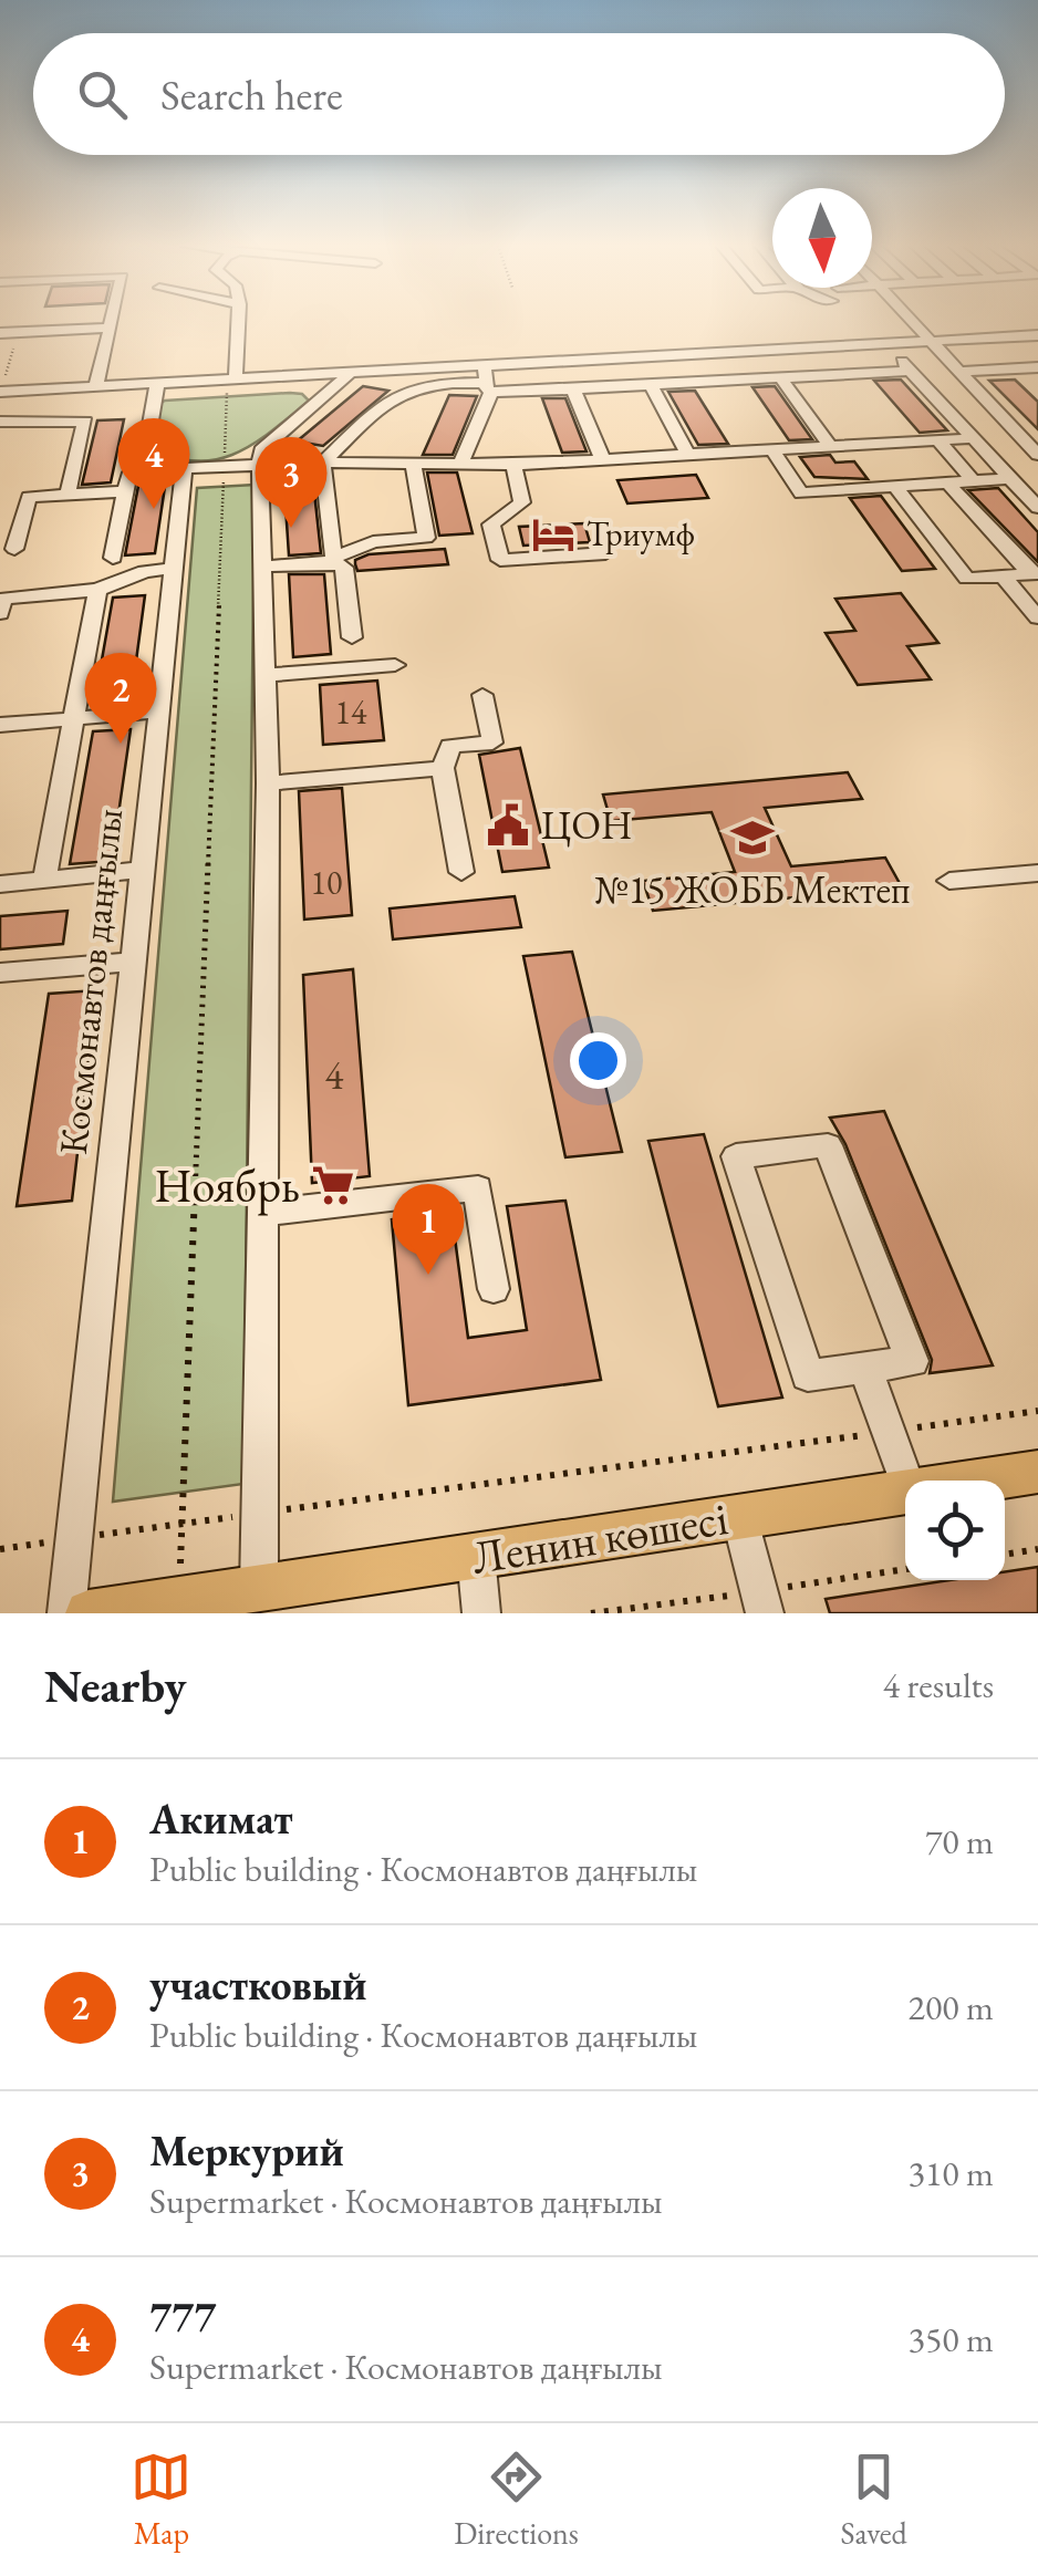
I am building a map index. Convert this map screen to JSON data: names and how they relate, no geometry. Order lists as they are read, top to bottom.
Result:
{
  "streets": {
    "main road": ["Ленин көшесі"],
    "street": ["Космонавтов даңғылы"]
  },
  "places": {
    "hotel": ["Триумф"],
    "public building": ["ЦОН"],
    "school or university": ["№15 ЖОББ Мектеп"],
    "supermarket": ["Ноябрь"]
  },
  "house_numbers": ["14", "10", "4"],
  "north": "bottom",
  "page": {
    "search": "Search here",
    "pins": [
      "4",
      "3",
      "2",
      "1"
    ],
    "heading": ["Nearby", "4 results"],
    "list": [
      {
        "mark": "1",
        "name": "Акимат",
        "note": "Public building · Космонавтов даңғылы",
        "value": "70 m"
      },
      {
        "mark": "2",
        "name": "участковый",
        "note": "Public building · Космонавтов даңғылы",
        "value": "200 m"
      },
      {
        "mark": "3",
        "name": "Меркурий",
        "note": "Supermarket · Космонавтов даңғылы",
        "value": "310 m"
      },
      {
        "mark": "4",
        "name": "777",
        "note": "Supermarket · Космонавтов даңғылы",
        "value": "350 m"
      }
    ],
    "nav": ["Map", "Directions", "Saved"]
  }
}
